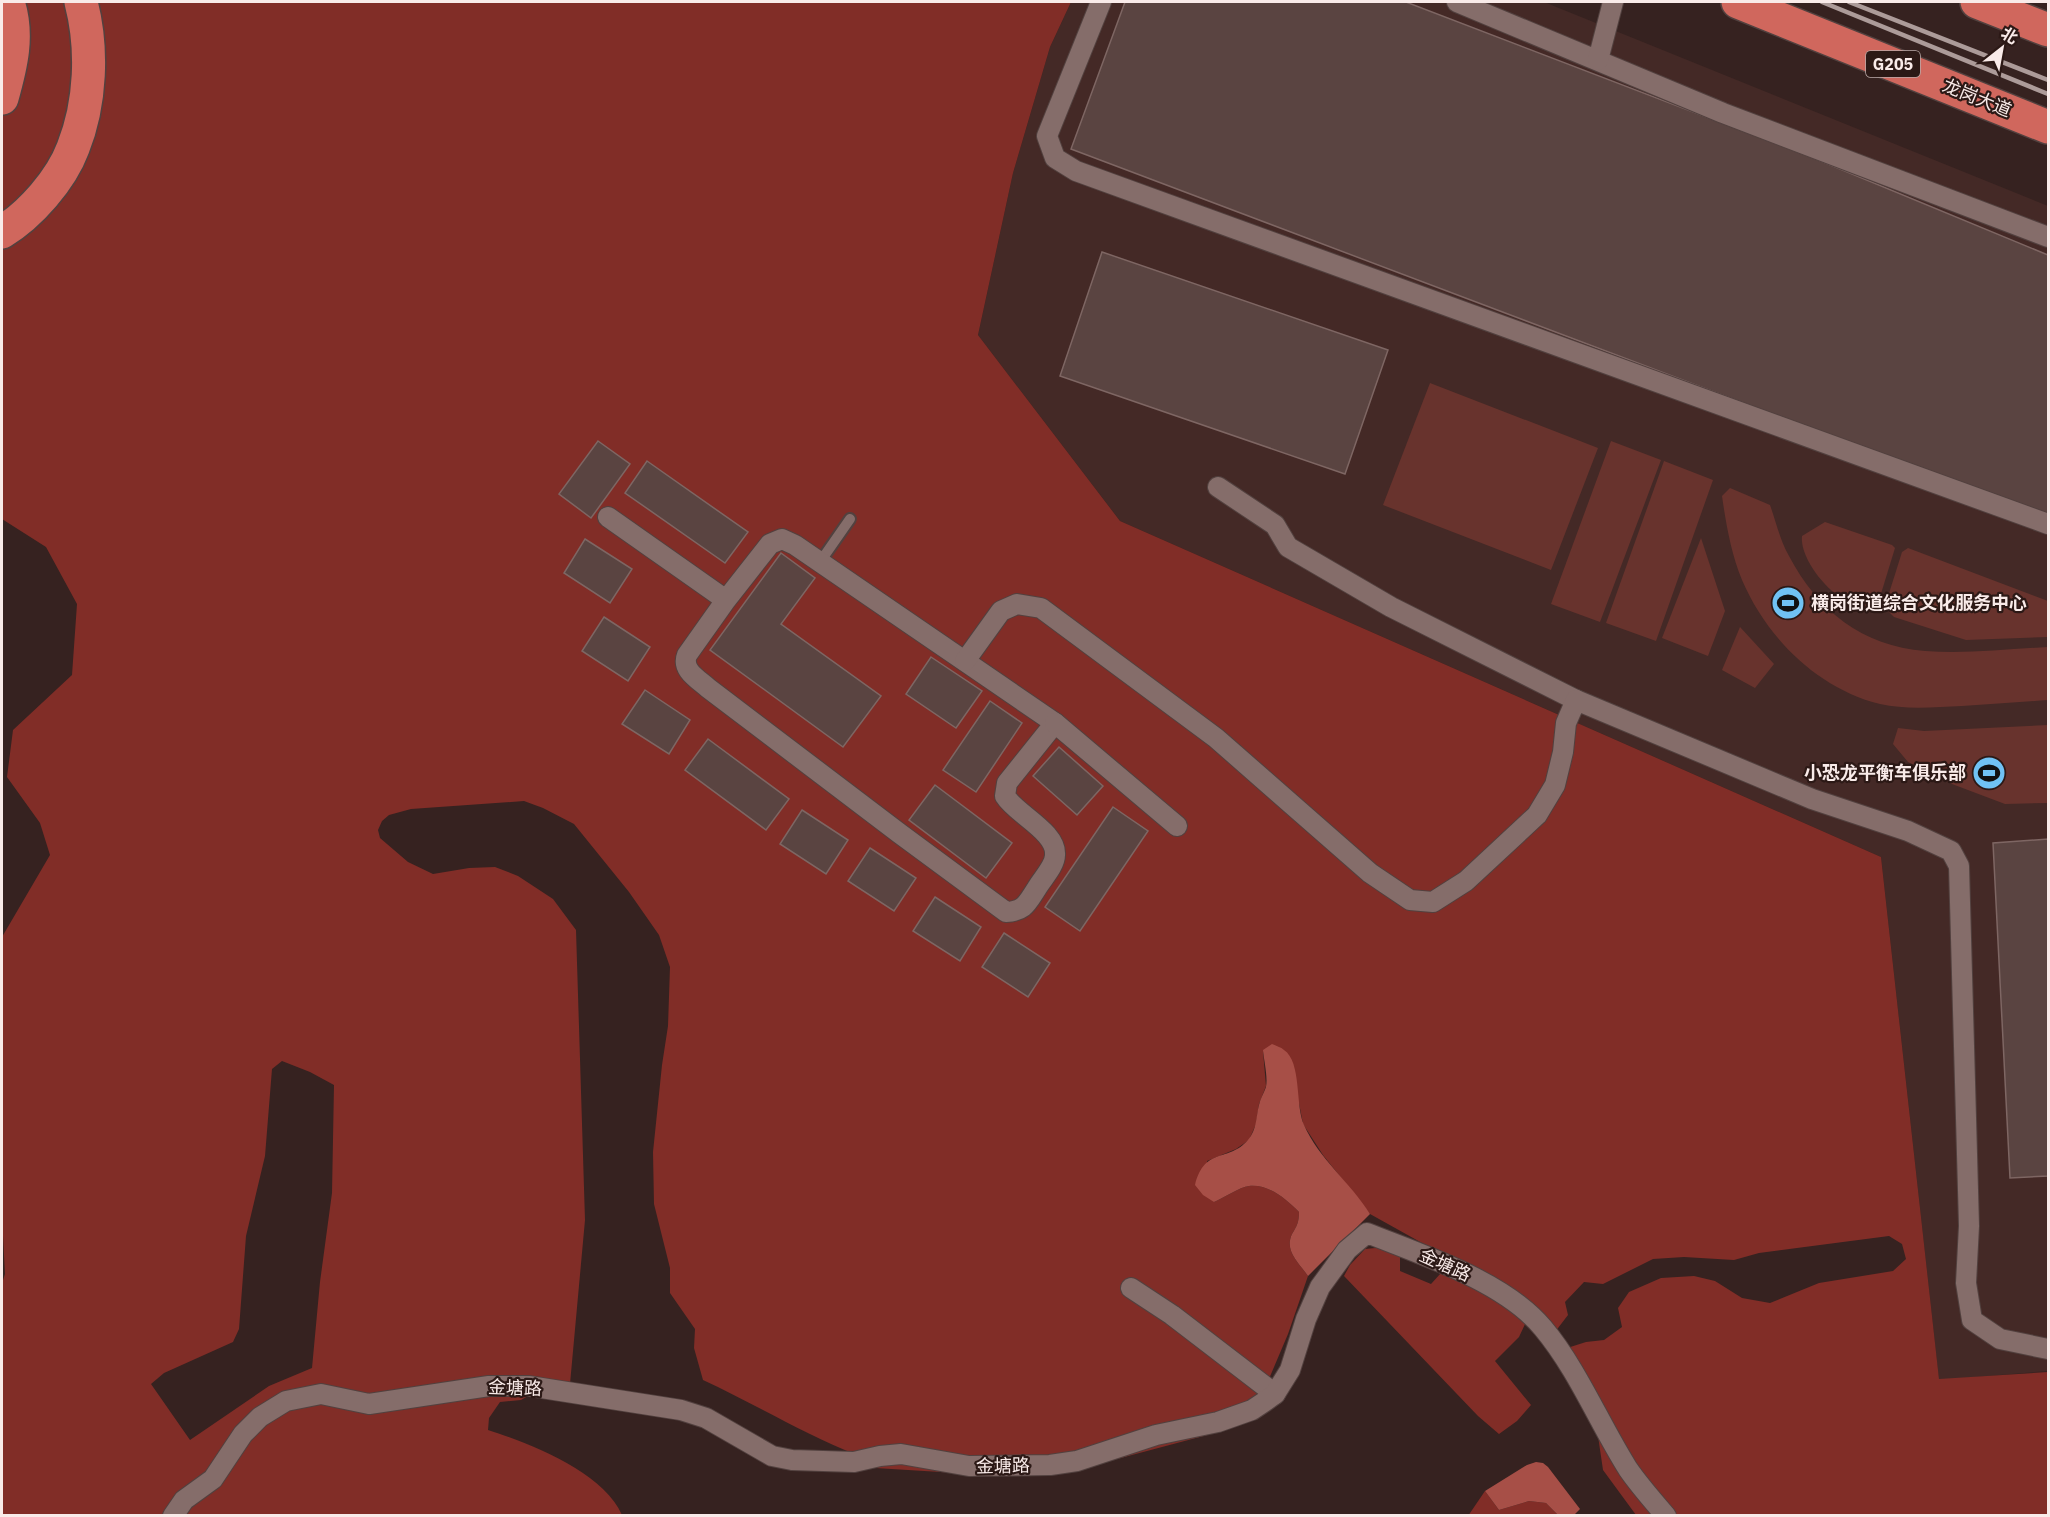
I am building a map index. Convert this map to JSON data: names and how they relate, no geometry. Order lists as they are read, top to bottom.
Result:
{
  "streets": {
    "highway": ["G205", "龙岗大道"],
    "street": ["金塘路"]
  },
  "places": {
    "sports": ["横岗街道综合文化服务中心", "小恐龙平衡车俱乐部"]
  },
  "north": "top right"
}
